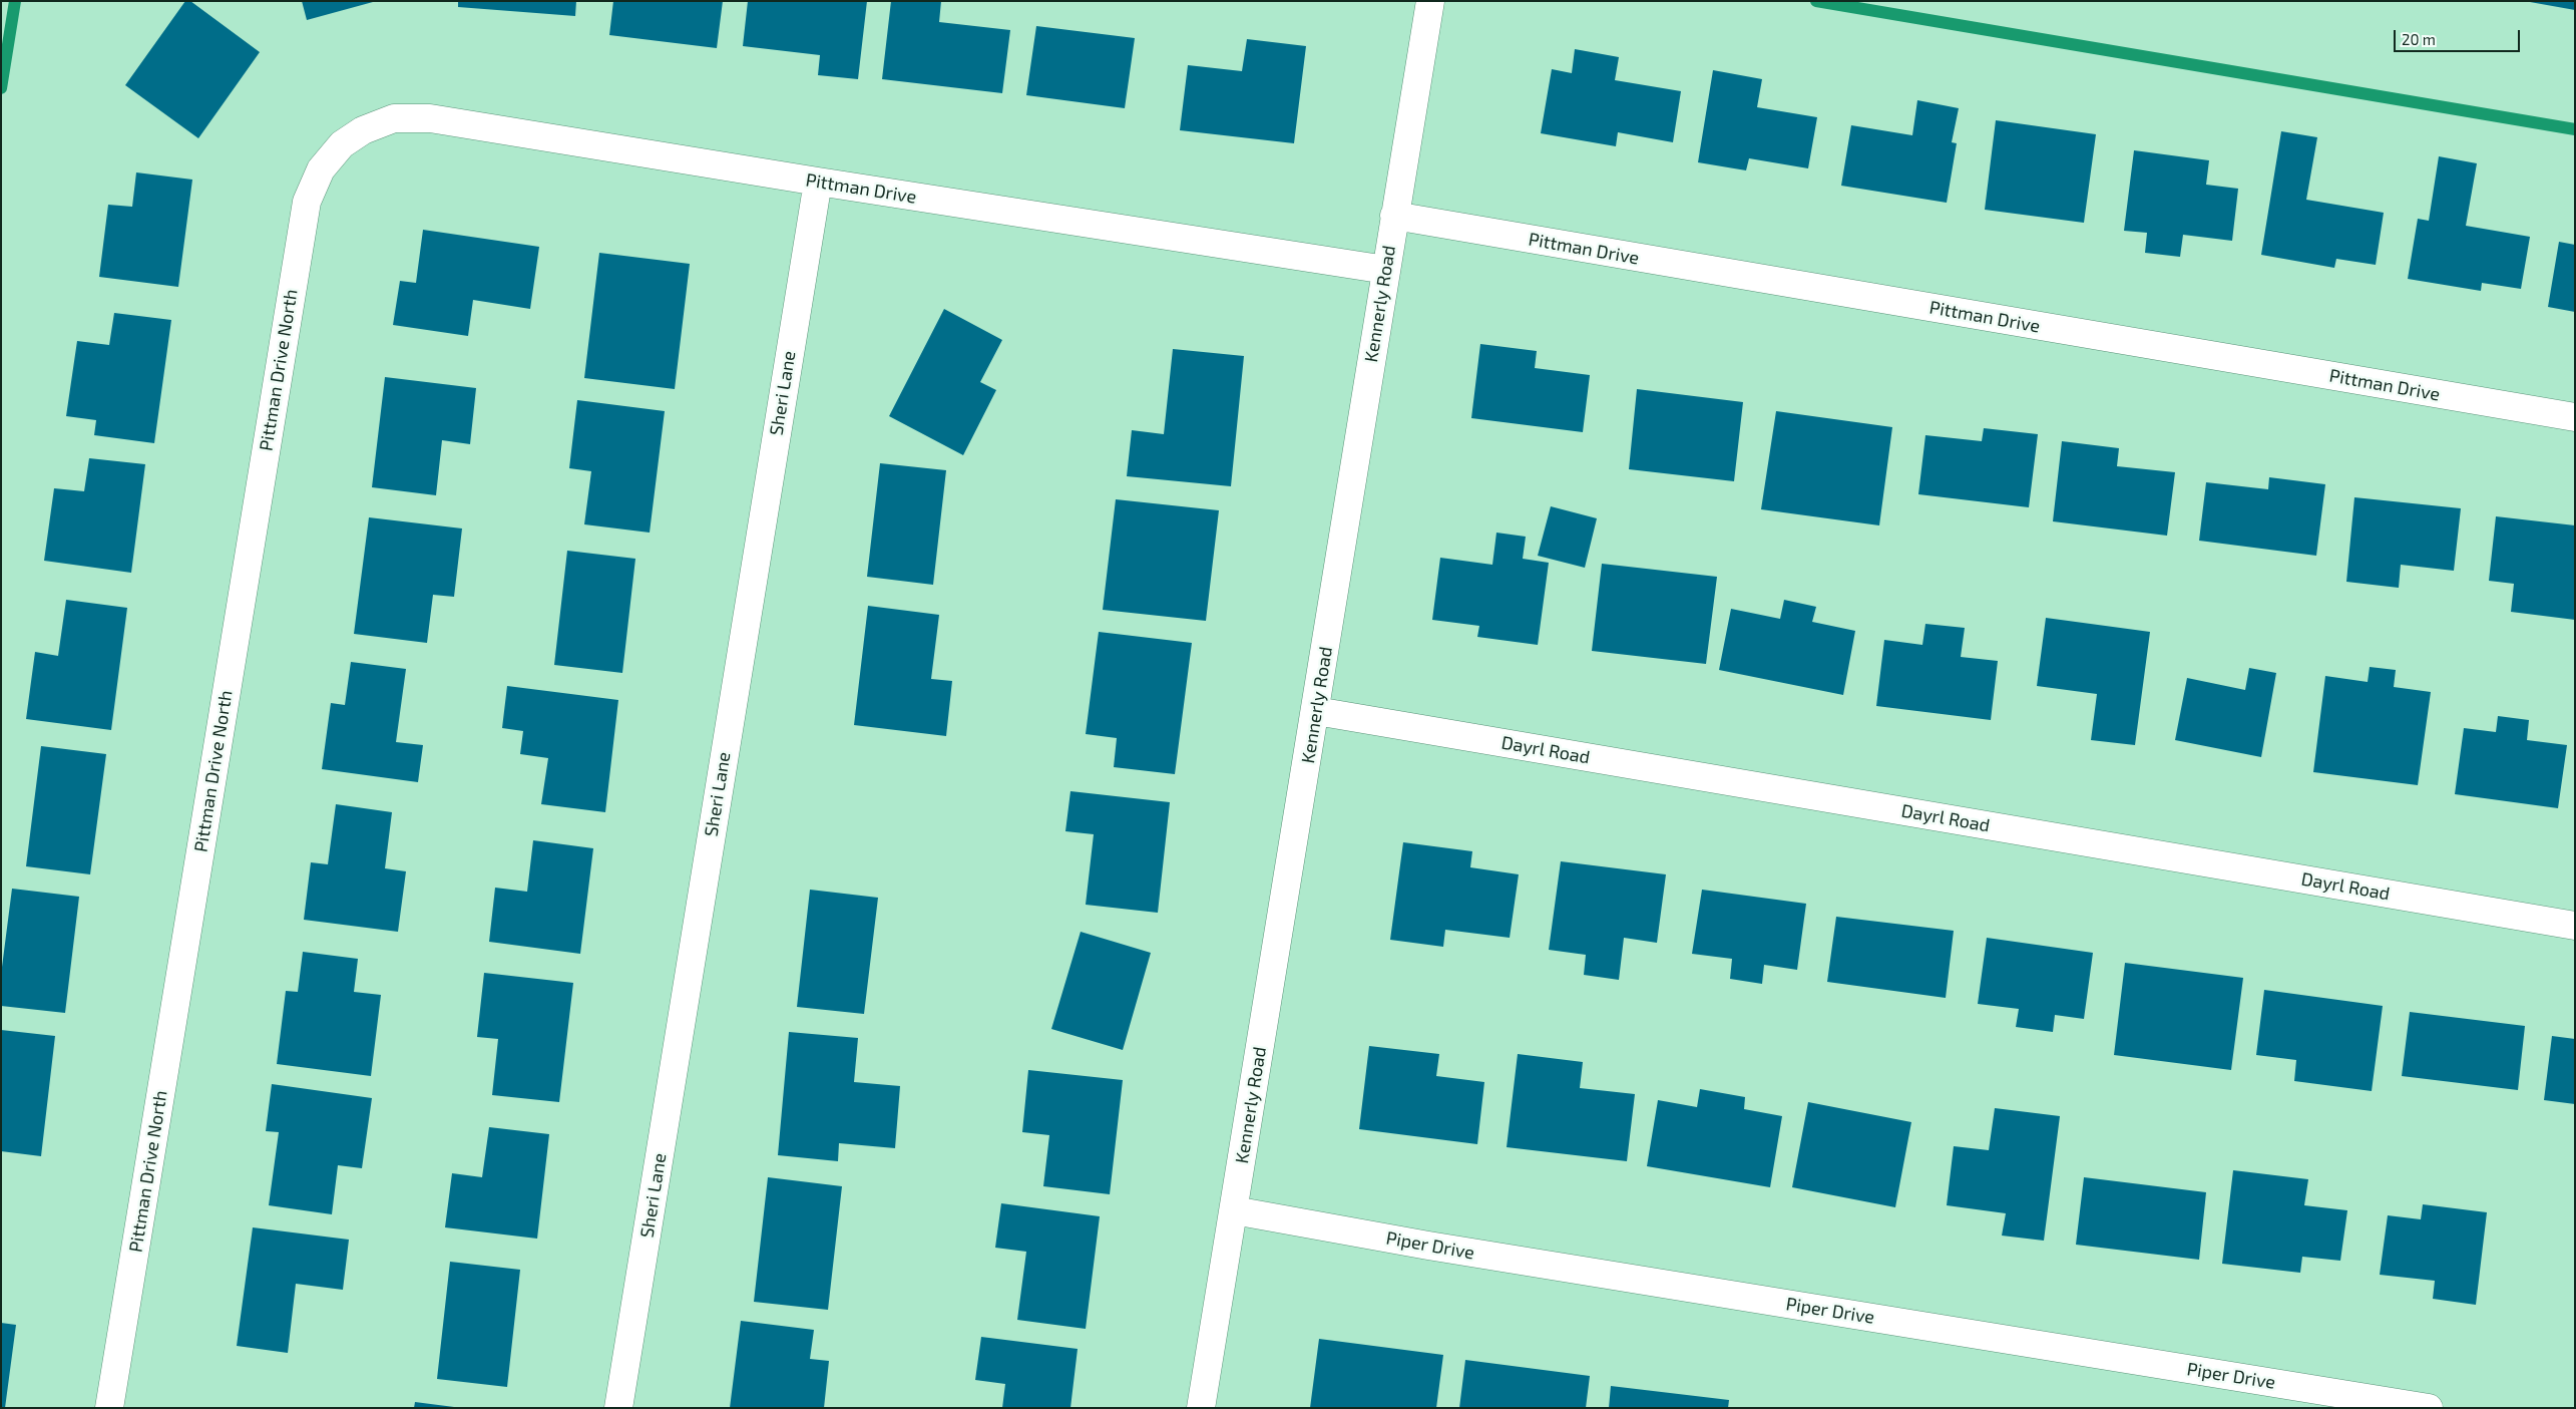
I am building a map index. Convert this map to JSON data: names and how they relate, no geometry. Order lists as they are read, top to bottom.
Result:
{
  "streets": {
    "street": [
      "Pittman Drive",
      "Kennerly Road",
      "Pittman Drive North",
      "Sheri Lane",
      "Dayrl Road",
      "Piper Drive"
    ]
  },
  "crossings": [
    ["Pittman Drive", "Kennerly Road"],
    ["Pittman Drive", "Pittman Drive North"],
    ["Pittman Drive", "Sheri Lane"],
    ["Kennerly Road", "Dayrl Road"],
    ["Kennerly Road", "Piper Drive"]
  ],
  "scale_bar": "20 m"
}
